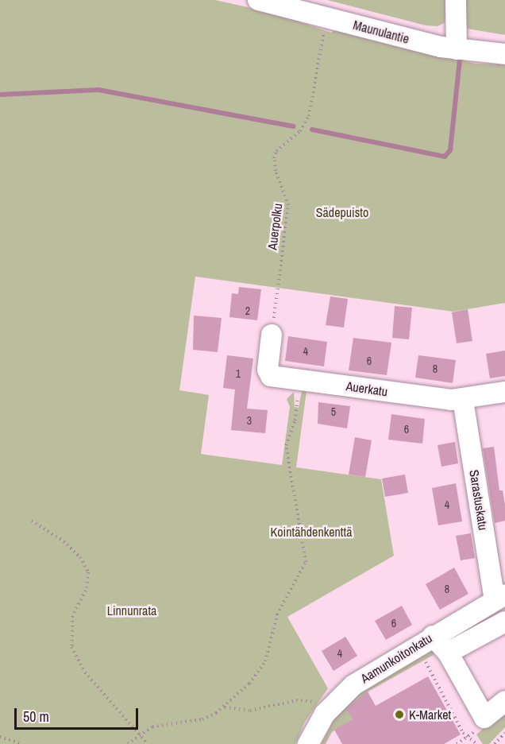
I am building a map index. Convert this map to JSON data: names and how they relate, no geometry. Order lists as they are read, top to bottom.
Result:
{
  "streets": {
    "street": [
      "Maunulantie",
      "Auerkatu",
      "Sarastuskatu",
      "Aamunkoitonkatu"
    ],
    "path": ["Auerpolku"]
  },
  "crossings": [
    ["Auerpolku", "Auerkatu"],
    ["Auerkatu", "Sarastuskatu"],
    ["Sarastuskatu", "Aamunkoitonkatu"]
  ],
  "parks": ["Sädepuisto", "Kointähdenkenttä", "Linnunrata"],
  "places": ["K-Market"],
  "house_numbers": [
    "2",
    "4",
    "6",
    "8",
    "1",
    "5",
    "3",
    "6",
    "4",
    "8",
    "6",
    "4"
  ],
  "scale_bar": "50 m"
}
